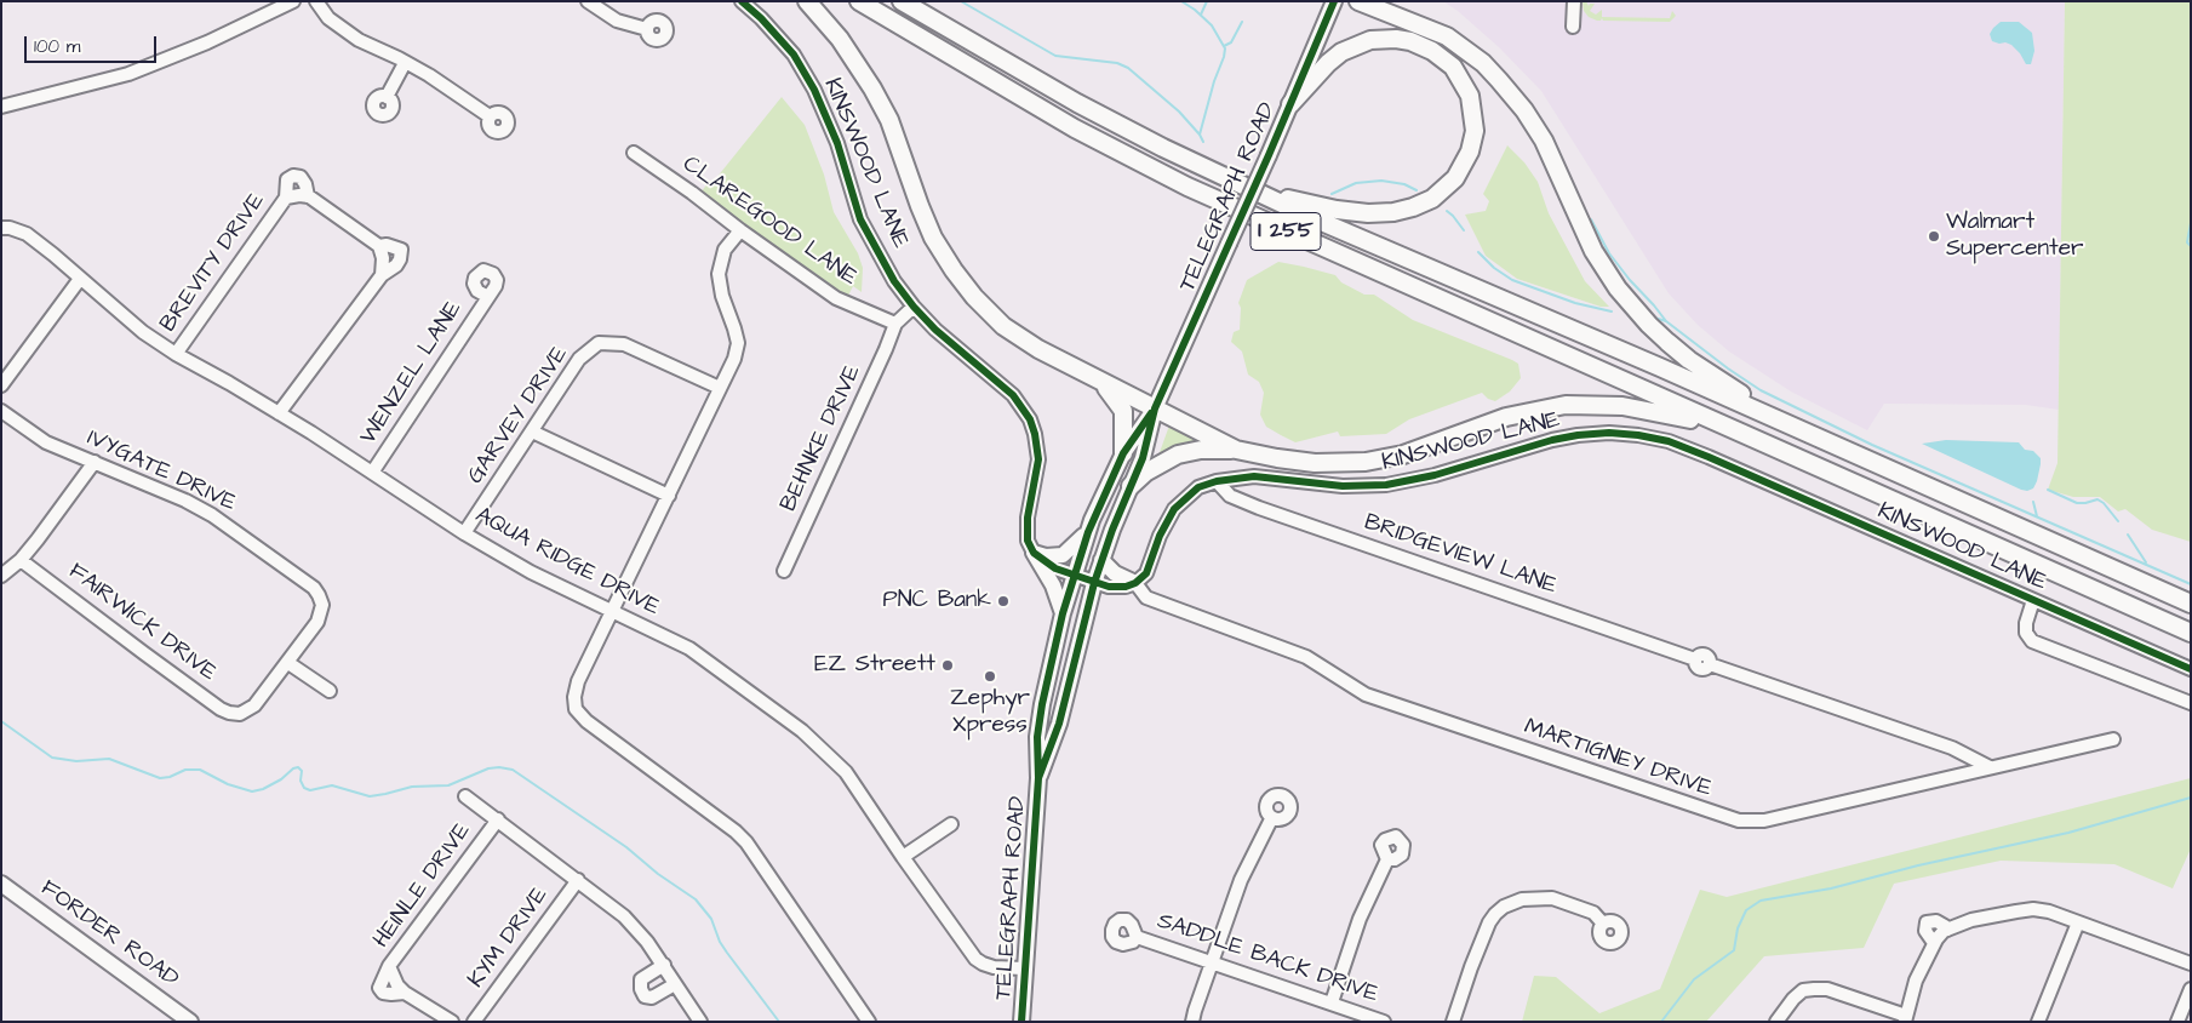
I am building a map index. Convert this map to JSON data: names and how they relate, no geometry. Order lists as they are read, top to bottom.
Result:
{
  "streets": {
    "highway": ["I 255"],
    "main road": ["TELEGRAPH ROAD", "FORDER ROAD"],
    "street": [
      "KINSWOOD LANE",
      "CLAREGOOD LANE",
      "BREVITY DRIVE",
      "WENZEL LANE",
      "GARVEY DRIVE",
      "BEHNKE DRIVE",
      "IVYGATE DRIVE",
      "BRIDGEVIEW LANE",
      "AQUA RIDGE DRIVE",
      "FAIRWICK DRIVE",
      "MARTIGNEY DRIVE",
      "HEINLE DRIVE",
      "KYM DRIVE",
      "SADDLE BACK DRIVE"
    ]
  },
  "crossings": [
    ["KINSWOOD LANE", "BRIDGEVIEW LANE"],
    ["KINSWOOD LANE", "MARTIGNEY DRIVE"],
    ["TELEGRAPH ROAD", "AQUA RIDGE DRIVE"],
    ["CLAREGOOD LANE", "BEHNKE DRIVE"],
    ["BREVITY DRIVE", "AQUA RIDGE DRIVE"],
    ["WENZEL LANE", "AQUA RIDGE DRIVE"],
    ["GARVEY DRIVE", "AQUA RIDGE DRIVE"],
    ["IVYGATE DRIVE", "FAIRWICK DRIVE"],
    ["BRIDGEVIEW LANE", "MARTIGNEY DRIVE"]
  ],
  "places": [
    "Walmart Supercenter",
    "PNC Bank",
    "EZ Streett",
    "Zephyr Xpress"
  ],
  "scale_bar": "100 m"
}
